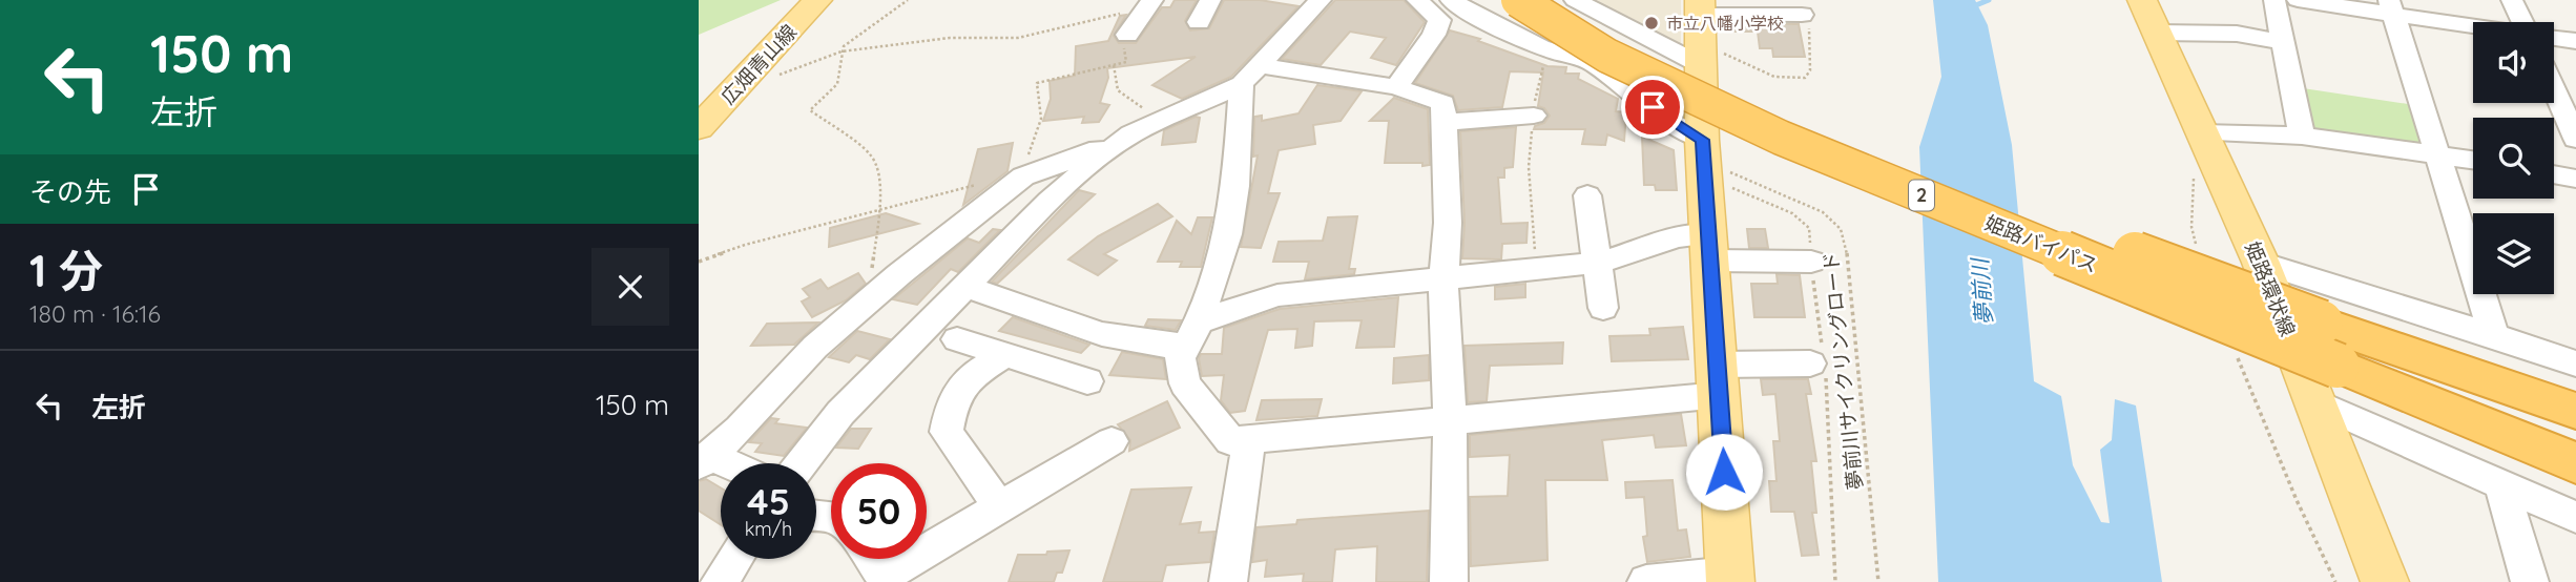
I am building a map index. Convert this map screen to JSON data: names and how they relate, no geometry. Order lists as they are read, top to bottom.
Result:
{
  "streets": {
    "highway": ["2", "姫路バイパス"],
    "main road": ["広畑青山線", "姫路環状線"],
    "path": ["夢前川サイクリングロード"]
  },
  "water": ["夢前川"],
  "places": ["市立八幡小学校"],
  "page": {
    "turn": ["150 m", "左折"],
    "then": "その先",
    "heading": ["1 分", "180 m · 16:16"],
    "list": [
      {
        "name": "左折",
        "value": "150 m"
      }
    ],
    "speed": "45 km/h",
    "limit": "50"
  }
}
